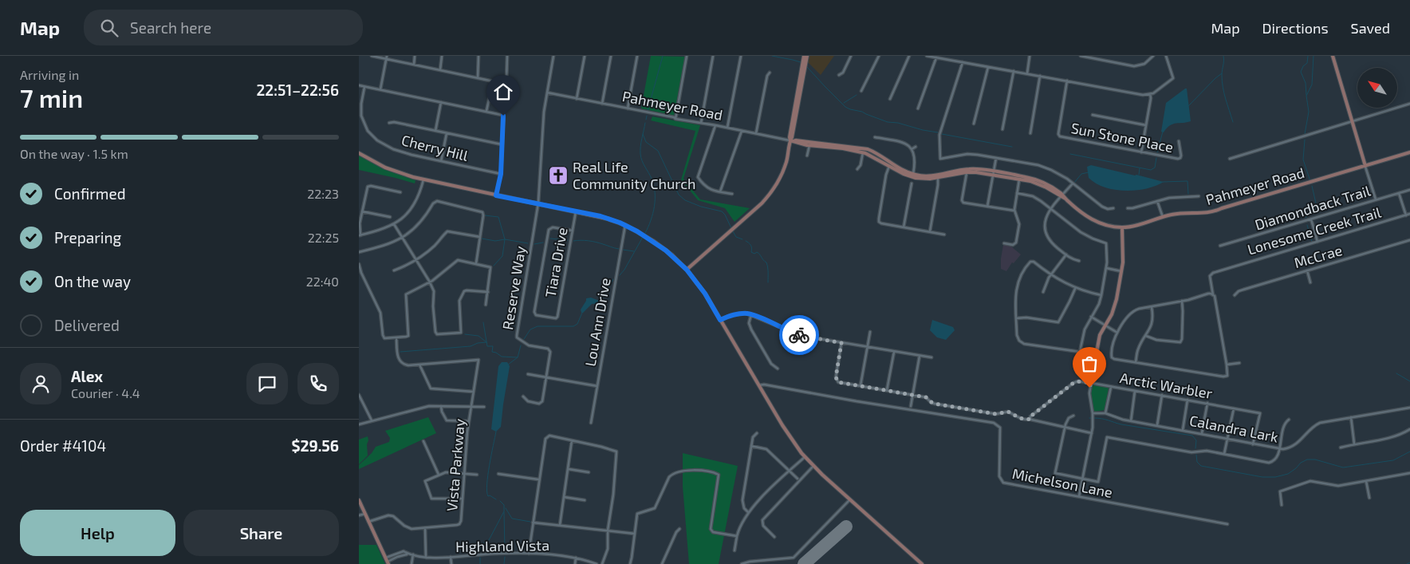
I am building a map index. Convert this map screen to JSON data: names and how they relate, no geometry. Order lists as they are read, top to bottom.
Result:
{
  "streets": {
    "street": [
      "Pahmeyer Road",
      "Sun Stone Place",
      "Cherry Hill",
      "Diamondback Trail",
      "Lonesome Creek Trail",
      "McCrae",
      "Tiara Drive",
      "Reserve Way",
      "Lou Ann Drive",
      "Arctic Warbler",
      "Calandra Lark",
      "Vista Parkway",
      "Michelson Lane",
      "Highland Vista"
    ]
  },
  "crossings": [
    ["Arctic Warbler", "Calandra Lark"]
  ],
  "places": {
    "church": ["Real Life Community Church"]
  },
  "north": "top left",
  "page": {
    "header": "Map",
    "search": "Search here",
    "nav": ["Map", "Directions", "Saved"],
    "heading": ["7 min", "Arriving in", "22:51–22:56"],
    "panel": [
      "Alex",
      "Courier · 4.4",
      "Order #4104",
      "$29.56"
    ],
    "bar": "On the way · 1.5 km",
    "list": [
      ["Confirmed", "22:23"],
      ["Preparing", "22:25"],
      ["On the way", "22:40"],
      "Delivered"
    ],
    "buttons": ["Help", "Share"]
  }
}
